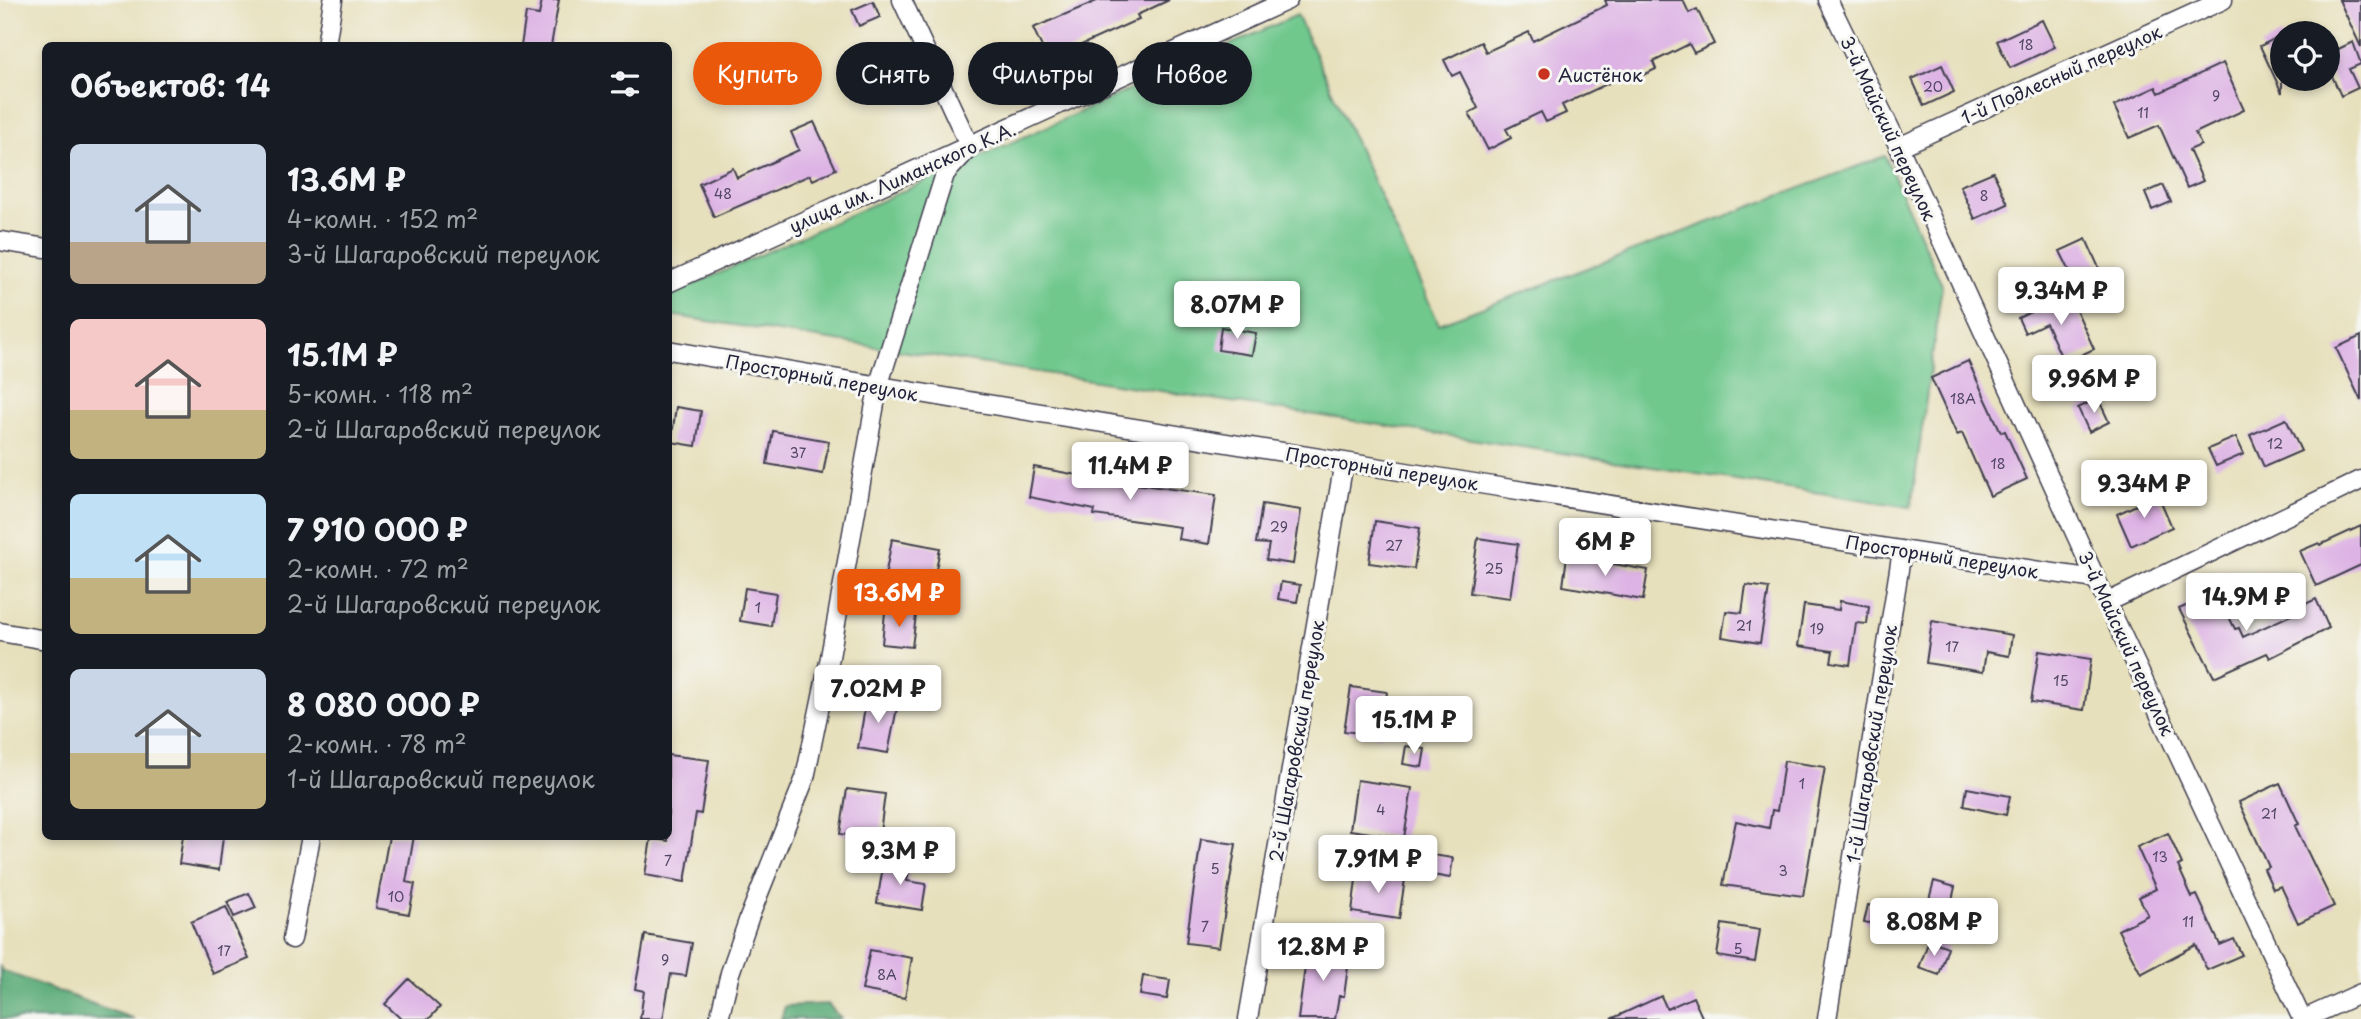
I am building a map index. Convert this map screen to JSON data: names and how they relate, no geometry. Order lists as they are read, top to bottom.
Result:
{
  "streets": {
    "street": [
      "1-й Подлесный переулок",
      "3-й Майский переулок",
      "улица им. Лиманского К.А.",
      "Просторный переулок",
      "2-й Шагаровский переулок",
      "1-й Шагаровский переулок"
    ]
  },
  "crossings": [
    ["1-й Подлесный переулок", "3-й Майский переулок"],
    ["3-й Майский переулок", "Просторный переулок"],
    ["Просторный переулок", "2-й Шагаровский переулок"],
    ["Просторный переулок", "1-й Шагаровский переулок"]
  ],
  "places": ["Аистёнок"],
  "house_numbers": [
    "18",
    "20",
    "9",
    "11",
    "48",
    "8",
    "18А",
    "12",
    "37",
    "18",
    "29",
    "27",
    "25",
    "1",
    "21",
    "19",
    "17",
    "15",
    "1",
    "4",
    "21",
    "13",
    "7",
    "5",
    "3",
    "10",
    "11",
    "7",
    "5",
    "17",
    "9",
    "8А"
  ],
  "page": {
    "chip": [
      "Купить",
      "Снять",
      "Фильтры",
      "Новое"
    ],
    "heading": "Объектов: 14",
    "list": [
      {
        "name": "13.6M ₽",
        "note": "4-комн. · 152 m² · 3-й Шагаровский переулок"
      },
      {
        "name": "15.1M ₽",
        "note": "5-комн. · 118 m² · 2-й Шагаровский переулок"
      },
      {
        "name": "7 910 000 ₽",
        "note": "2-комн. · 72 m² · 2-й Шагаровский переулок"
      },
      {
        "name": "8 080 000 ₽",
        "note": "2-комн. · 78 m² · 1-й Шагаровский переулок"
      }
    ],
    "price": [
      "9.34M ₽",
      "8.07M ₽",
      "9.96M ₽",
      "11.4M ₽",
      "9.34M ₽",
      "6M ₽",
      "13.6M ₽",
      "14.9M ₽",
      "7.02M ₽",
      "15.1M ₽",
      "9.3M ₽",
      "7.91M ₽",
      "8.08M ₽",
      "12.8M ₽"
    ]
  }
}
